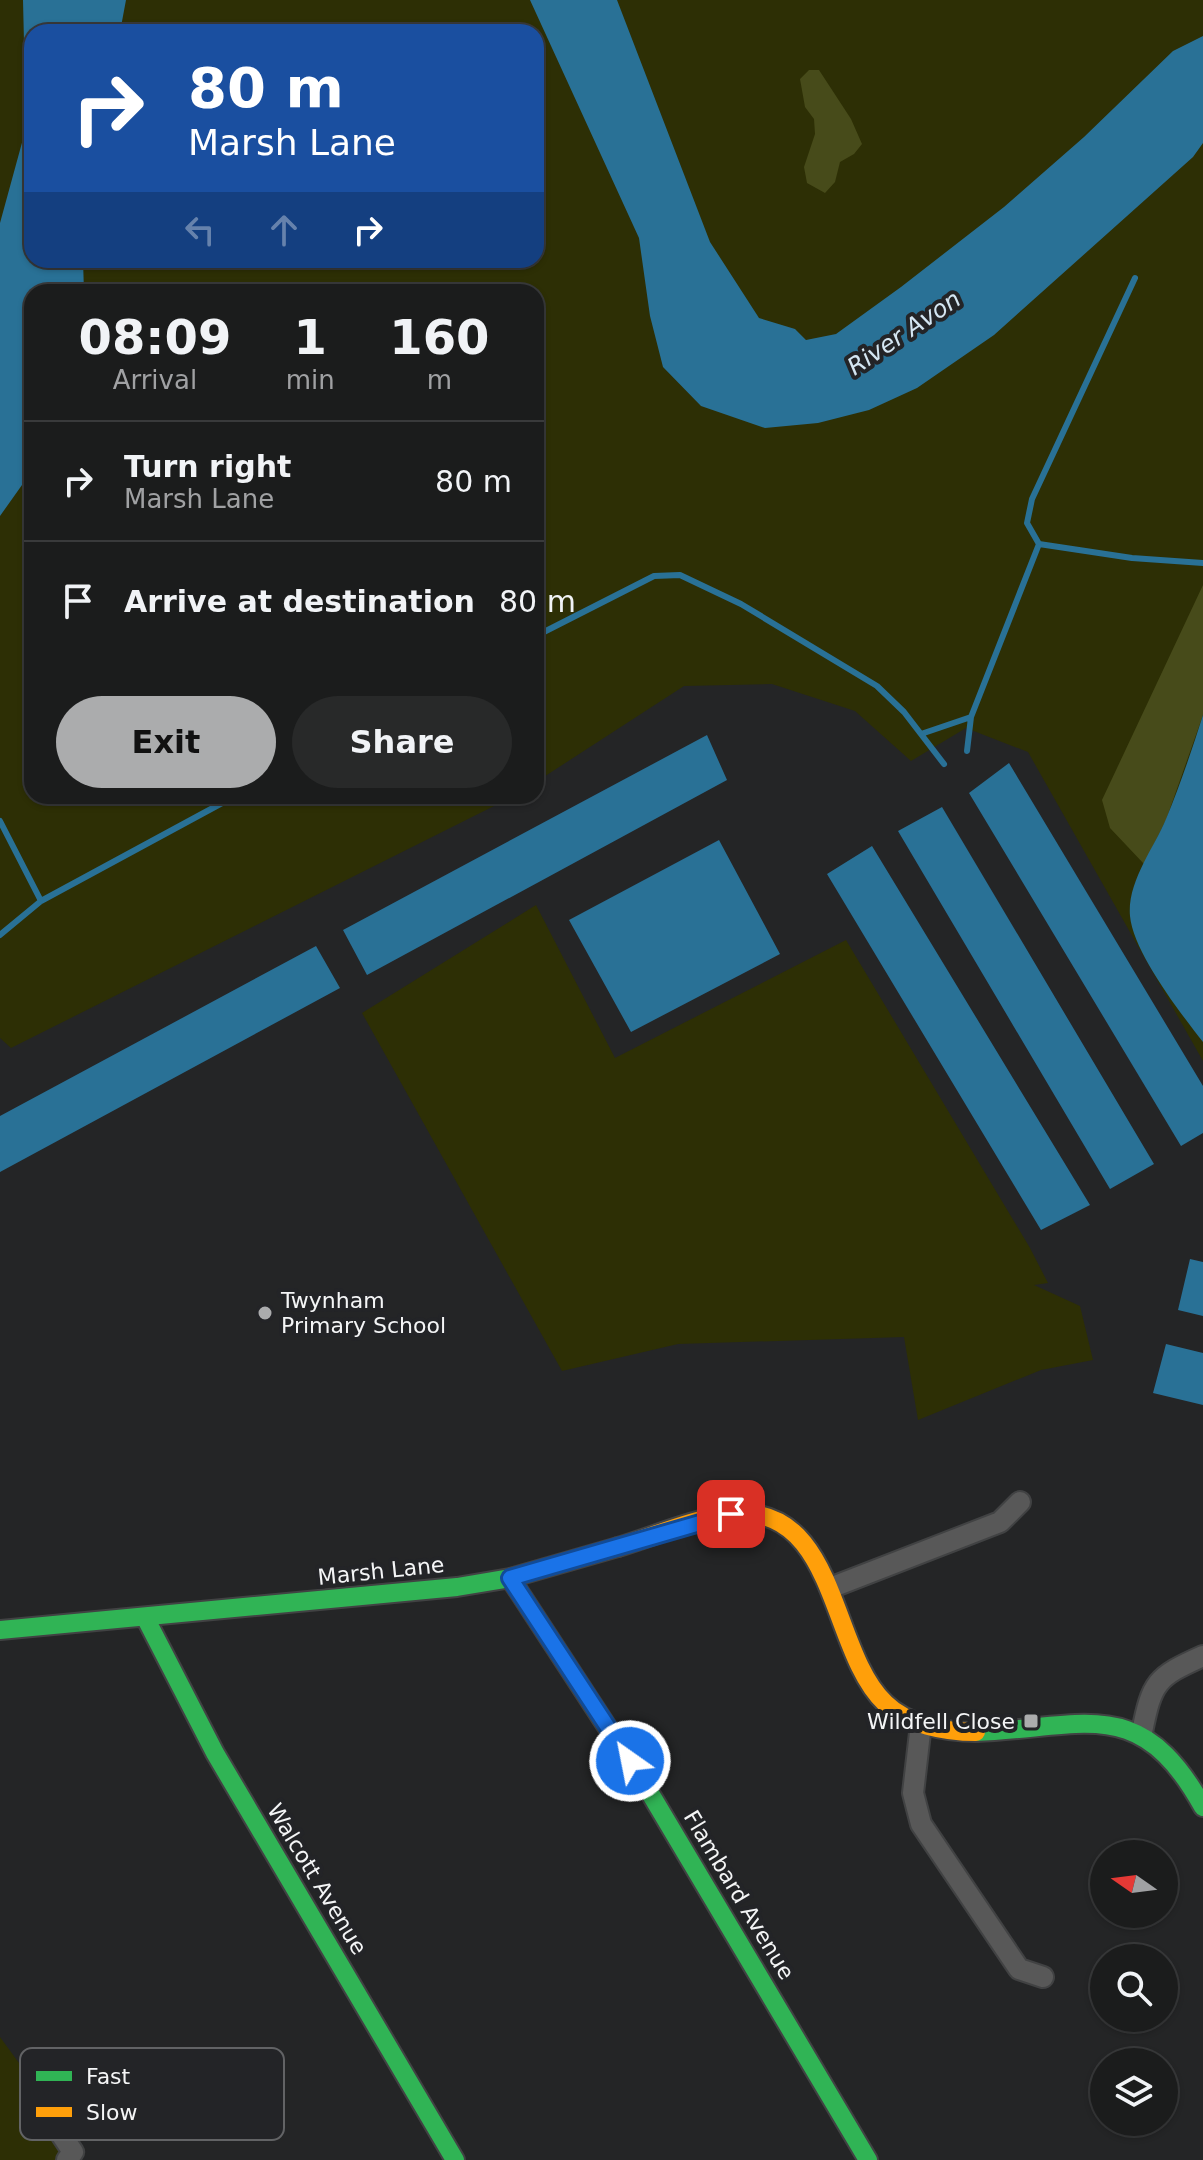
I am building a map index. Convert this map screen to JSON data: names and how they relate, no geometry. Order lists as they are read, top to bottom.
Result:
{
  "streets": {
    "street": ["Marsh Lane", "Walcott Avenue", "Flambard Avenue"]
  },
  "crossings": [
    ["Marsh Lane", "Walcott Avenue"],
    ["Marsh Lane", "Flambard Avenue"]
  ],
  "water": ["River Avon"],
  "places": {
    "other": ["Twynham Primary School"],
    "transit": ["Wildfell Close"]
  },
  "legend": ["Fast", "Slow"],
  "north": "left",
  "page": {
    "turn": ["80 m", "Marsh Lane"],
    "eta": [
      "08:09",
      "Arrival",
      "1",
      "min",
      "160",
      "m"
    ],
    "list": [
      {
        "name": "Turn right",
        "note": "Marsh Lane",
        "value": "80 m"
      },
      {
        "name": "Arrive at destination",
        "value": "80 m"
      }
    ],
    "buttons": ["Exit", "Share"]
  }
}
